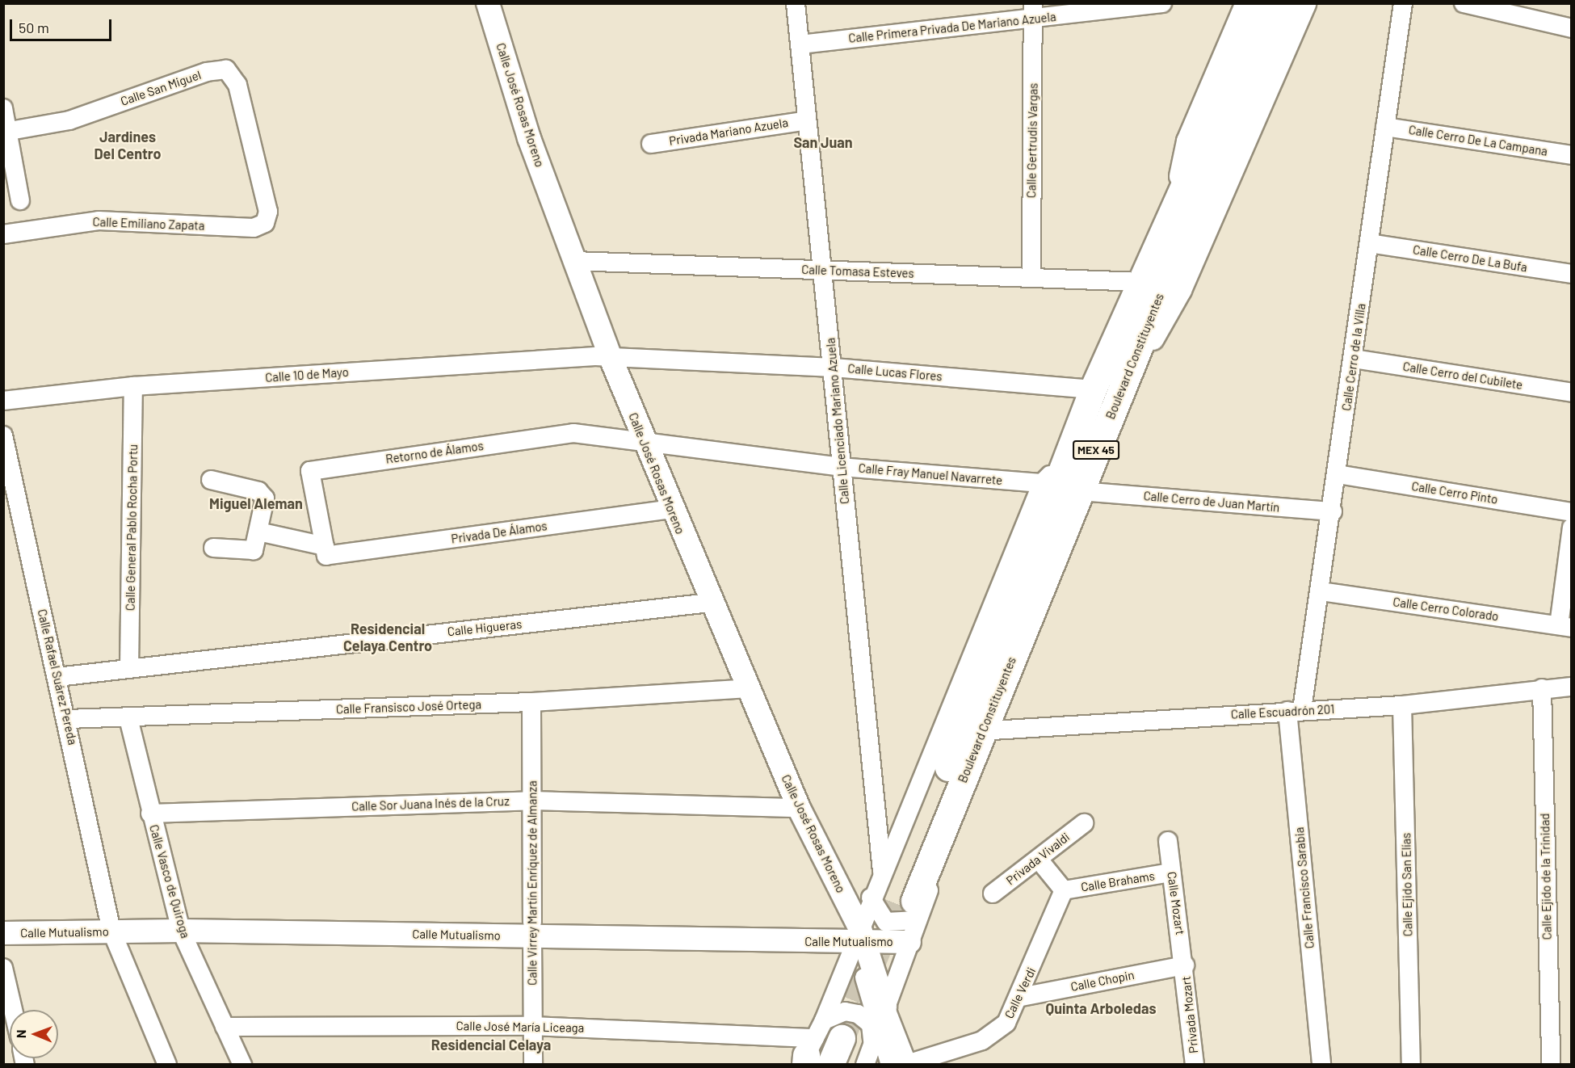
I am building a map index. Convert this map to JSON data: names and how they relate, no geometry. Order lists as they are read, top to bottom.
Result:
{
  "streets": {
    "highway": ["Boulevard Constituyentes", "MEX 45"],
    "main road": ["Calle José Rosas Moreno", "Calle Mutualismo"],
    "street": [
      "Calle Primera Privada De Mariano Azuela",
      "Calle San Miguel",
      "Privada Mariano Azuela",
      "Calle Gertrudis Vargas",
      "Calle Cerro De La Campana",
      "Calle Emiliano Zapata",
      "Calle Cerro De La Bufa",
      "Calle Tomasa Esteves",
      "Calle Cerro de la Villa",
      "Calle Lucas Flores",
      "Calle 10 de Mayo",
      "Calle Cerro del Cubilete",
      "Calle Licenciado Mariano Azuela",
      "Retorno de Álamos",
      "Calle Fray Manuel Navarrete",
      "Calle Cerro Pinto",
      "Calle Cerro de Juan Martín",
      "Calle General Pablo Rocha Portu",
      "Privada De Álamos",
      "Calle Cerro Colorado",
      "Calle Higueras",
      "Calle Rafael Suárez Pereda",
      "Calle Fransisco José Ortega",
      "Calle Escuadrón 201",
      "Calle Sor Juana Inés de la Cruz",
      "Privada Vivaldi",
      "Calle Ejido de la Trinidad",
      "Calle Vasco de Quiroga",
      "Calle Brahams",
      "Calle Virrey Martín Enríquez de Almanza",
      "Calle Ejido San Elías",
      "Calle Francisco Sarabia",
      "Calle Mozart",
      "Calle Chopin",
      "Calle Verdi",
      "Privada Mozart",
      "Calle José María Liceaga"
    ]
  },
  "crossings": [
    ["Calle Primera Privada De Mariano Azuela", "Calle Gertrudis Vargas"],
    ["Calle Primera Privada De Mariano Azuela", "Calle Licenciado Mariano Azuela"],
    ["Calle San Miguel", "Calle Emiliano Zapata"],
    ["Calle José Rosas Moreno", "Calle Tomasa Esteves"],
    ["Calle José Rosas Moreno", "Calle Lucas Flores"],
    ["Calle José Rosas Moreno", "Calle 10 de Mayo"],
    ["Calle José Rosas Moreno", "Retorno de Álamos"],
    ["Calle José Rosas Moreno", "Calle Fray Manuel Navarrete"],
    ["Calle José Rosas Moreno", "Privada De Álamos"],
    ["Calle José Rosas Moreno", "Calle Higueras"],
    ["Calle José Rosas Moreno", "Calle Fransisco José Ortega"],
    ["Calle José Rosas Moreno", "Calle Sor Juana Inés de la Cruz"],
    ["Calle José Rosas Moreno", "Calle Mutualismo"],
    ["Privada Mariano Azuela", "Calle Licenciado Mariano Azuela"],
    ["Calle Gertrudis Vargas", "Calle Tomasa Esteves"],
    ["Calle Cerro De La Campana", "Calle Cerro de la Villa"],
    ["Calle Cerro De La Bufa", "Calle Cerro de la Villa"],
    ["Calle Tomasa Esteves", "Boulevard Constituyentes"],
    ["Calle Tomasa Esteves", "Calle Licenciado Mariano Azuela"],
    ["Boulevard Constituyentes", "Calle Lucas Flores"],
    ["Calle Cerro de la Villa", "Calle Cerro del Cubilete"],
    ["Calle Cerro de la Villa", "Calle Cerro Pinto"],
    ["Calle Cerro de la Villa", "Calle Cerro de Juan Martín"],
    ["Calle Cerro de la Villa", "Calle Cerro Colorado"],
    ["Calle Cerro de la Villa", "Calle Escuadrón 201"],
    ["Calle Cerro de la Villa", "Calle Francisco Sarabia"],
    ["Calle Lucas Flores", "Calle 10 de Mayo"],
    ["Calle Lucas Flores", "Calle Licenciado Mariano Azuela"],
    ["Calle 10 de Mayo", "Calle General Pablo Rocha Portu"],
    ["Calle Licenciado Mariano Azuela", "Calle Fray Manuel Navarrete"],
    ["Retorno de Álamos", "Calle Fray Manuel Navarrete"],
    ["Retorno de Álamos", "Privada De Álamos"],
    ["Calle General Pablo Rocha Portu", "Calle Higueras"],
    ["Calle Higueras", "Calle Rafael Suárez Pereda"],
    ["Calle Rafael Suárez Pereda", "Calle Fransisco José Ortega"],
    ["Calle Rafael Suárez Pereda", "Calle Mutualismo"],
    ["Calle Fransisco José Ortega", "Calle Vasco de Quiroga"],
    ["Calle Fransisco José Ortega", "Calle Virrey Martín Enríquez de Almanza"],
    ["Calle Escuadrón 201", "Calle Ejido de la Trinidad"],
    ["Calle Escuadrón 201", "Calle Ejido San Elías"],
    ["Calle Escuadrón 201", "Calle Francisco Sarabia"],
    ["Calle Sor Juana Inés de la Cruz", "Calle Vasco de Quiroga"],
    ["Calle Sor Juana Inés de la Cruz", "Calle Virrey Martín Enríquez de Almanza"],
    ["Calle Vasco de Quiroga", "Calle Mutualismo"],
    ["Calle Vasco de Quiroga", "Calle José María Liceaga"],
    ["Calle Brahams", "Calle Mozart"],
    ["Calle Brahams", "Calle Verdi"],
    ["Calle Virrey Martín Enríquez de Almanza", "Calle Mutualismo"],
    ["Calle Virrey Martín Enríquez de Almanza", "Calle José María Liceaga"],
    ["Calle Mozart", "Calle Chopin"],
    ["Calle Mozart", "Privada Mozart"],
    ["Calle Chopin", "Calle Verdi"],
    ["Calle Chopin", "Privada Mozart"]
  ],
  "districts": [
    "Jardines Del Centro",
    "San Juan",
    "Miguel Aleman",
    "Residencial Celaya Centro",
    "Quinta Arboledas",
    "Residencial Celaya"
  ],
  "scale_bar": "50 m",
  "north": "left"
}
